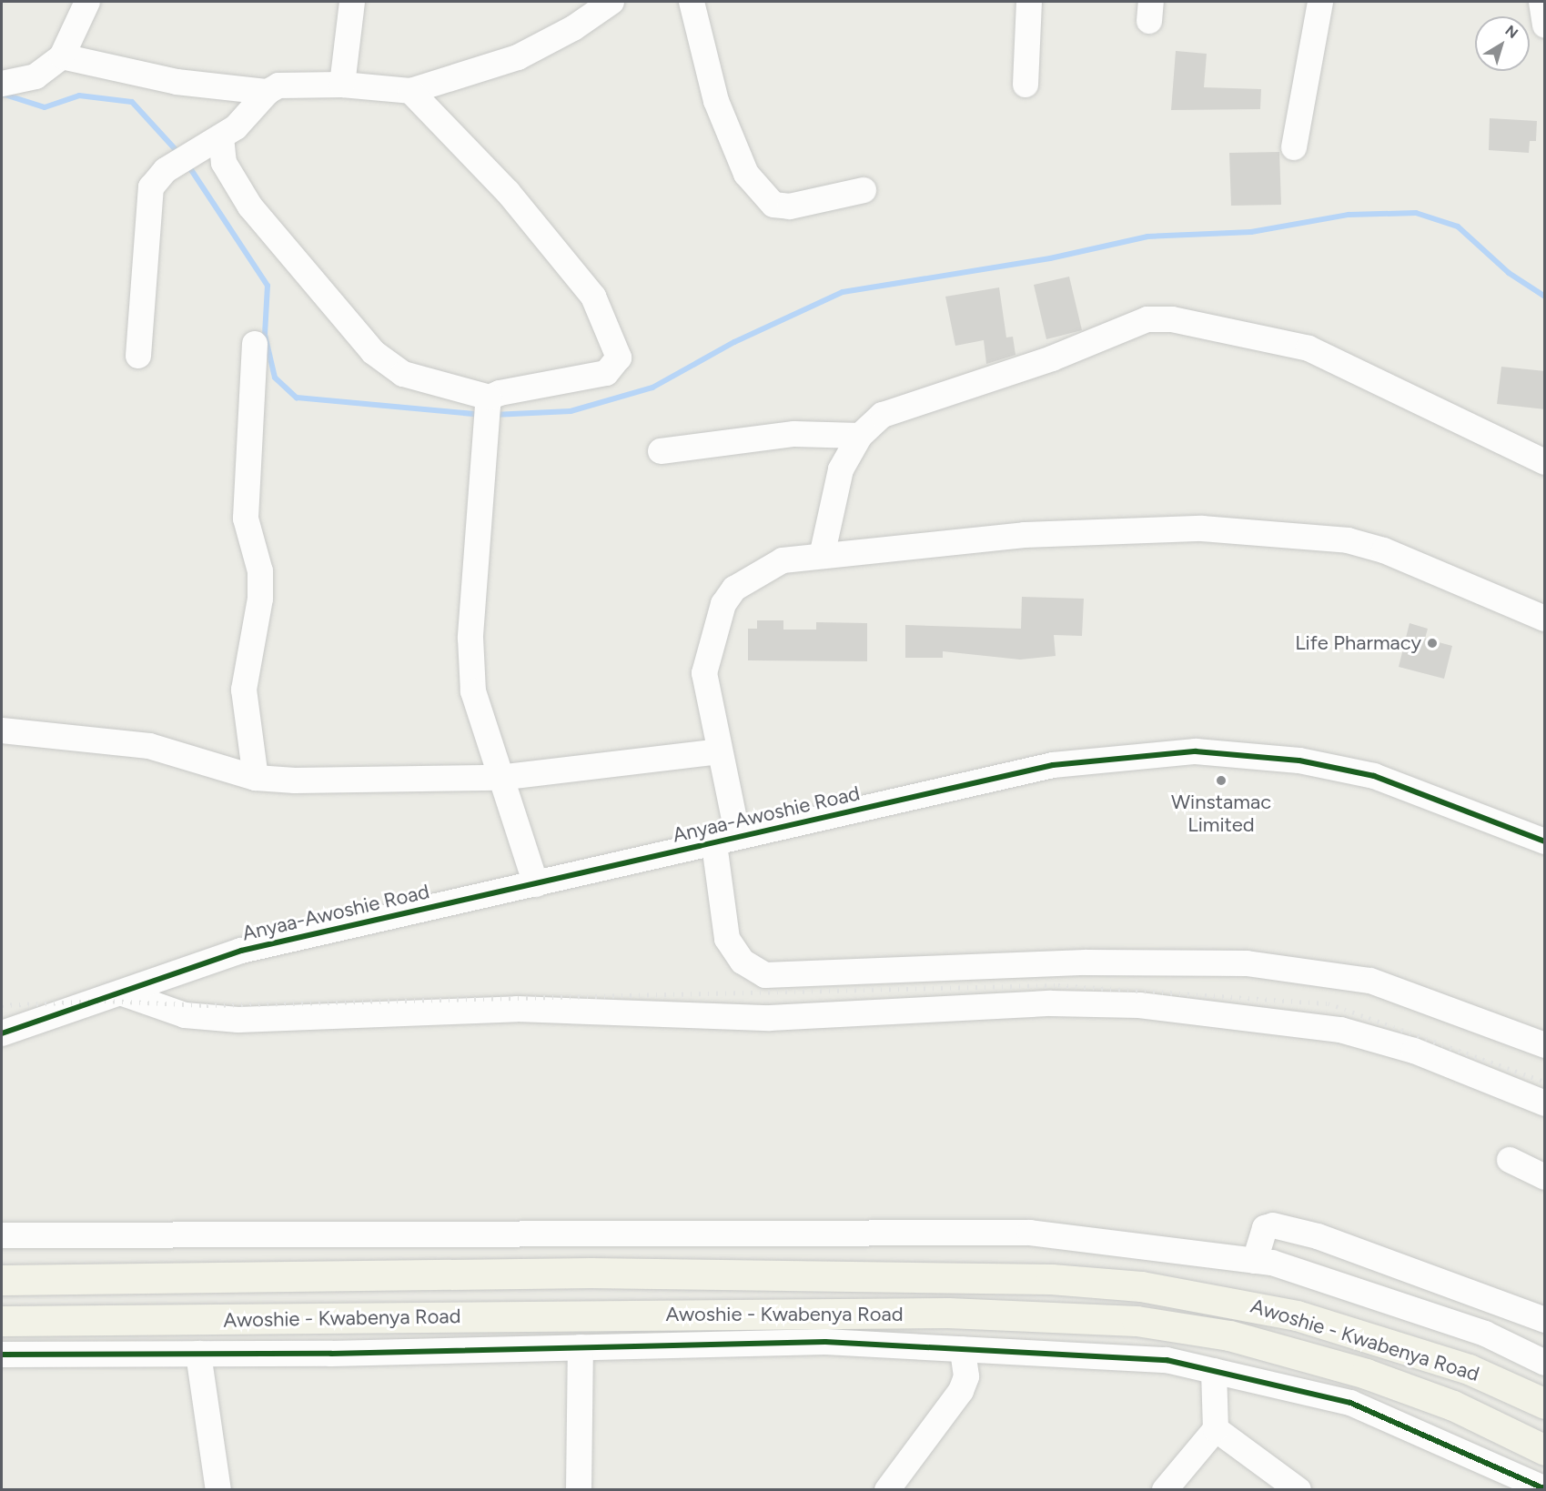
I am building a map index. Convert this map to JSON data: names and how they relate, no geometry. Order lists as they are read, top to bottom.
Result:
{
  "streets": {
    "main road": ["Awoshie - Kwabenya Road"],
    "street": ["Anyaa-Awoshie Road"]
  },
  "places": ["Life Pharmacy", "Winstamac Limited"],
  "north": "top right"
}
